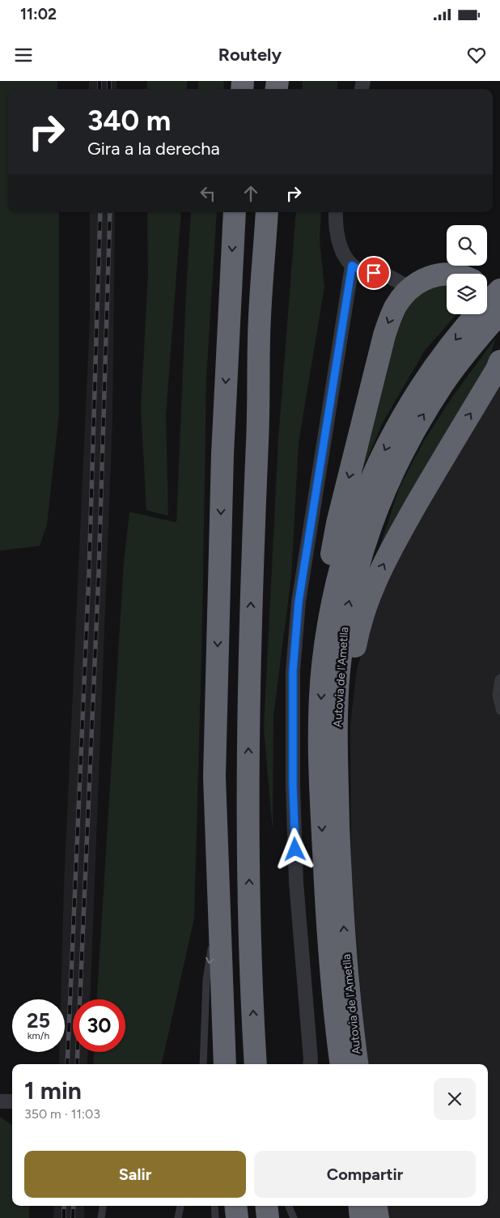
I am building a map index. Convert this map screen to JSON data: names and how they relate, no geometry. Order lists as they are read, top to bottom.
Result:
{
  "streets": {
    "highway": ["Autovia de l'Ametlla"]
  },
  "page": {
    "status": "11:02",
    "header": "Routely",
    "turn": ["340 m", "Gira a la derecha"],
    "speed": "25 km/h",
    "limit": "30",
    "heading": ["1 min", "350 m · 11:03"],
    "buttons": ["Salir", "Compartir"]
  }
}
